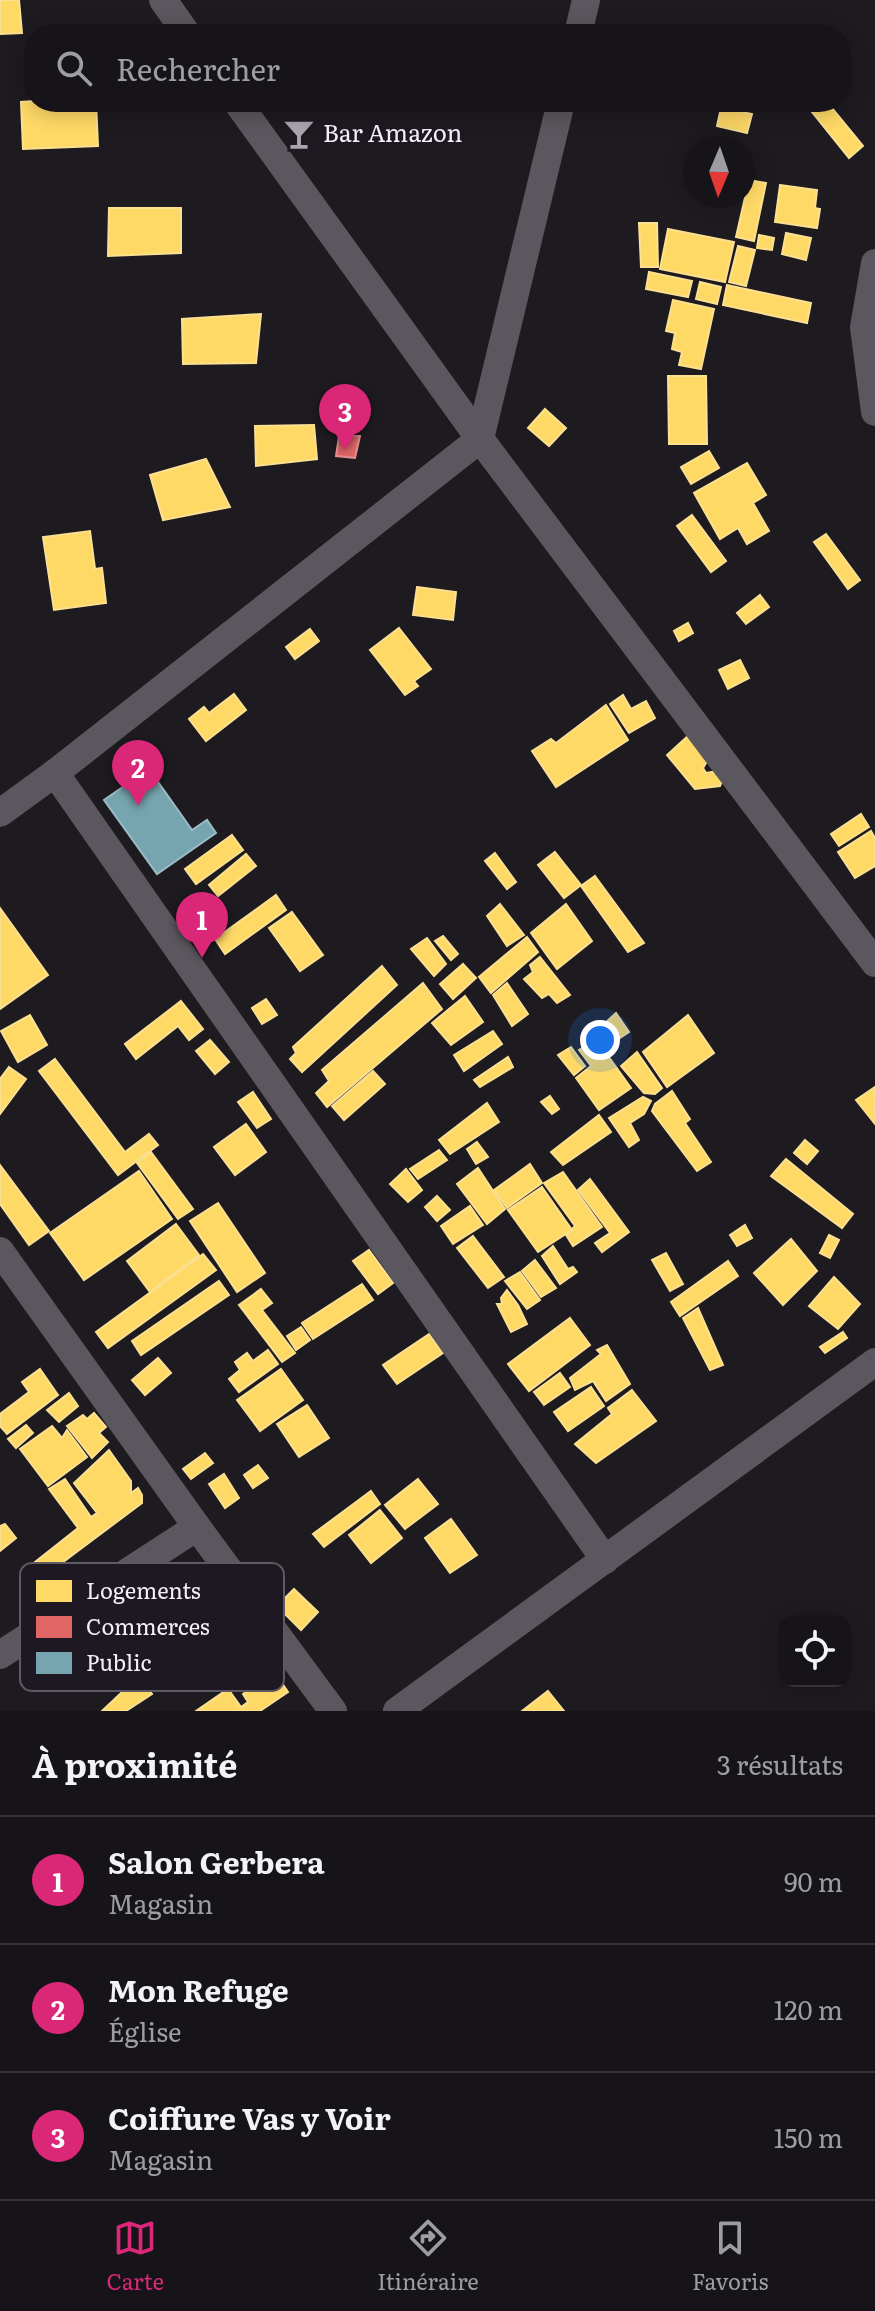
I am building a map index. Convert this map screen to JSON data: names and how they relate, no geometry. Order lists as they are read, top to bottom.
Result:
{
  "places": {
    "bar": ["Bar Amazon"]
  },
  "legend": ["Logements", "Commerces", "Public"],
  "north": "bottom",
  "page": {
    "search": "Rechercher",
    "pins": ["3", "2", "1"],
    "heading": ["À proximité", "3 résultats"],
    "list": [
      {
        "mark": "1",
        "name": "Salon Gerbera",
        "note": "Magasin",
        "value": "90 m"
      },
      {
        "mark": "2",
        "name": "Mon Refuge",
        "note": "Église",
        "value": "120 m"
      },
      {
        "mark": "3",
        "name": "Coiffure Vas y Voir",
        "note": "Magasin",
        "value": "150 m"
      }
    ],
    "nav": ["Carte", "Itinéraire", "Favoris"]
  }
}
